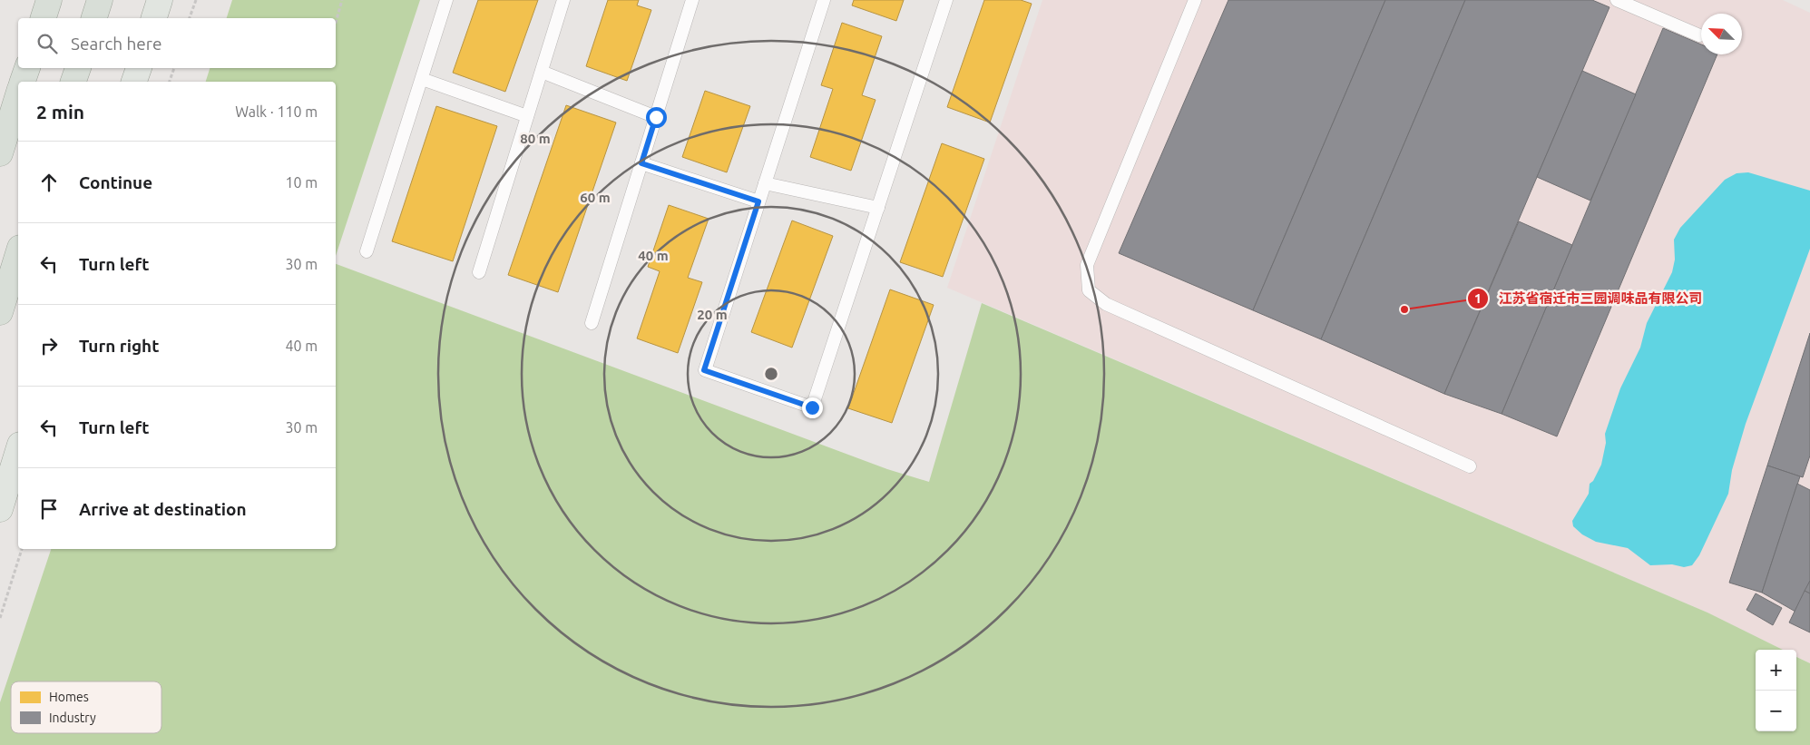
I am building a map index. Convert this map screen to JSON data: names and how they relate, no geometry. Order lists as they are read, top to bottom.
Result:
{
  "places": ["江苏省宿迁市三园调味品有限公司"],
  "legend": ["Homes", "Industry"],
  "north": "top left",
  "page": {
    "search": "Search here",
    "heading": ["2 min", "Walk · 110 m"],
    "list": [
      ["Continue", "10 m"],
      ["Turn left", "30 m"],
      ["Turn right", "40 m"],
      ["Turn left", "30 m"],
      "Arrive at destination"
    ],
    "map_buttons": ["+", "−"]
  },
  "rings": [
    "80 m",
    "60 m",
    "40 m",
    "20 m"
  ]
}
